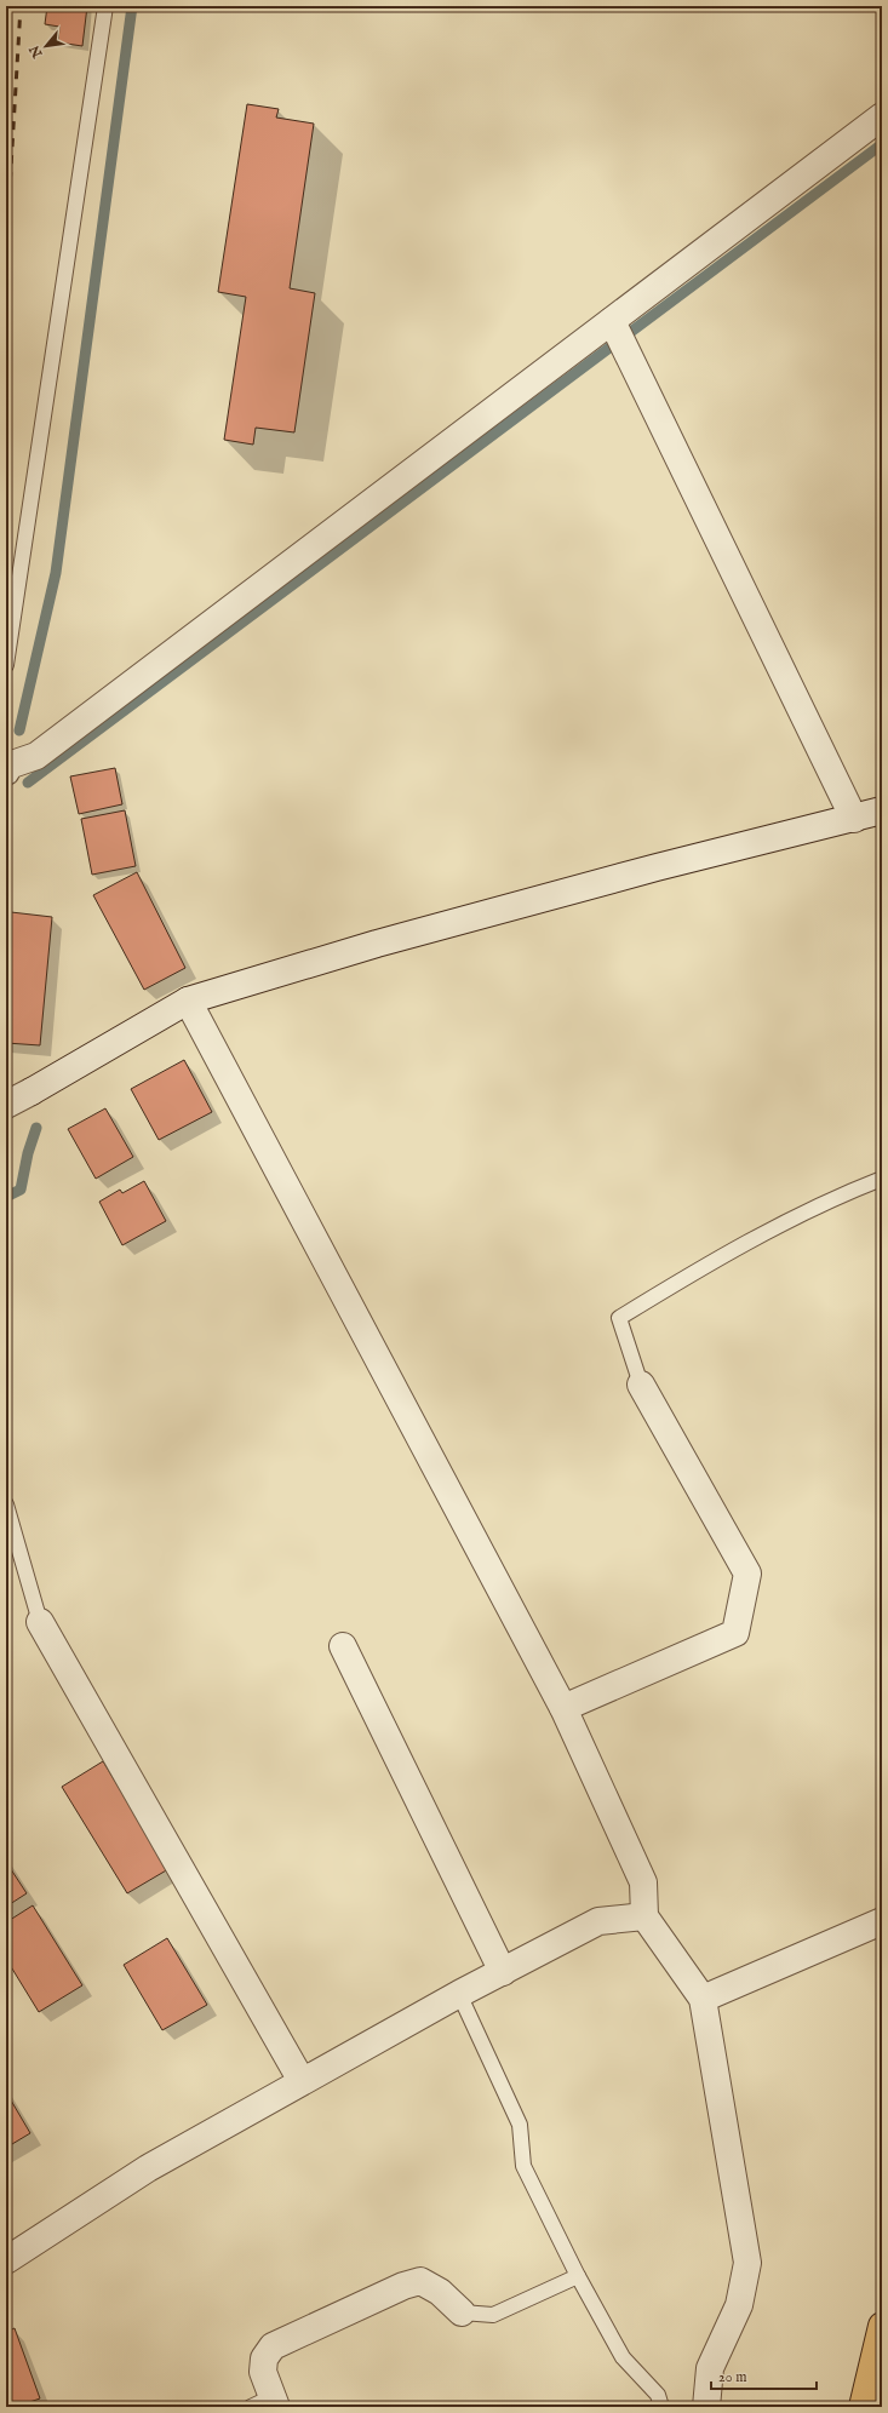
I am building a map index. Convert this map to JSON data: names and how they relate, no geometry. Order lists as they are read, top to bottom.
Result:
{
  "scale_bar": "20 m",
  "north": "bottom left"
}
